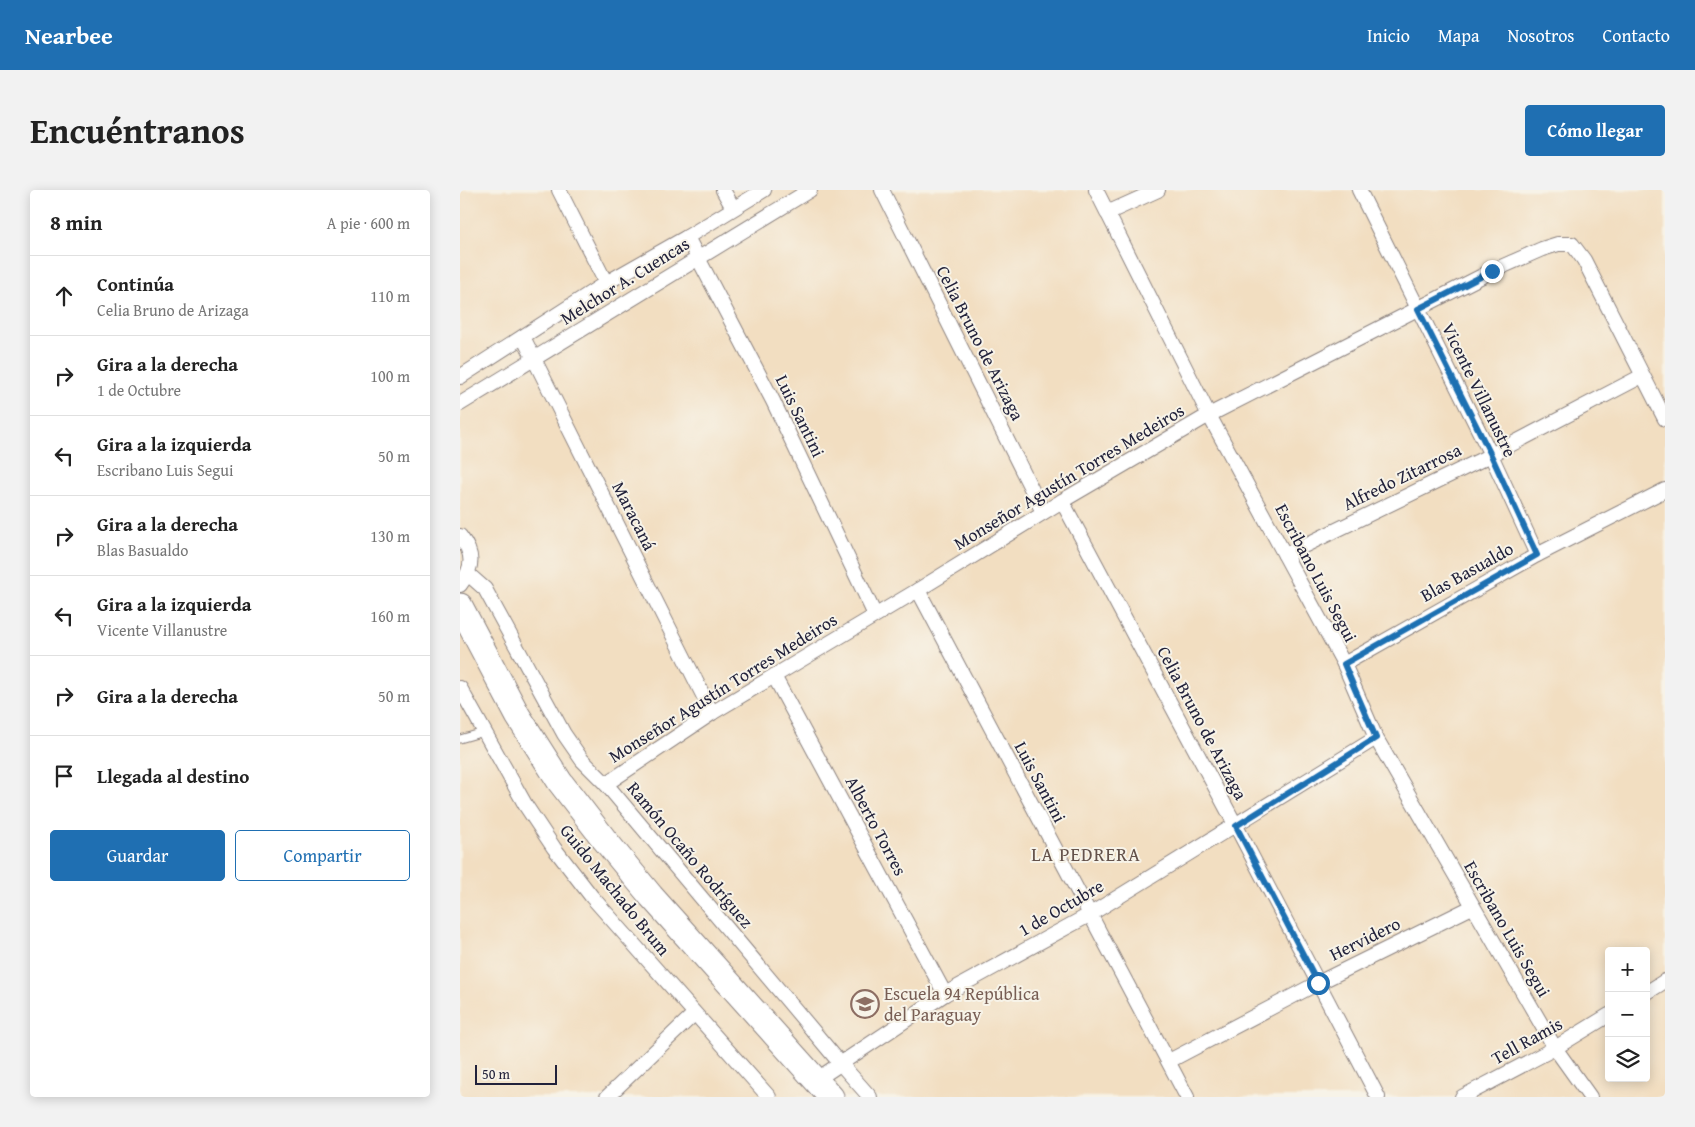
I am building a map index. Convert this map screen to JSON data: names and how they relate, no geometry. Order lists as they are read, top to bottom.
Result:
{
  "streets": {
    "street": [
      "Melchor A. Cuencas",
      "Celia Bruno de Arizaga",
      "Vicente Villanustre",
      "Luis Santini",
      "Monseñor Agustín Torres Medeiros",
      "Alfredo Zitarrosa",
      "Maracaná",
      "Blas Basualdo",
      "Escribano Luis Segui",
      "Alberto Torres",
      "Ramón Ocaño Rodríguez",
      "Guido Machado Brum",
      "1 de Octubre",
      "Hervidero",
      "Tell Ramis"
    ]
  },
  "crossings": [
    ["Melchor A. Cuencas", "Luis Santini"],
    ["Melchor A. Cuencas", "Maracaná"],
    ["Celia Bruno de Arizaga", "Monseñor Agustín Torres Medeiros"],
    ["Celia Bruno de Arizaga", "1 de Octubre"],
    ["Celia Bruno de Arizaga", "Hervidero"],
    ["Vicente Villanustre", "Monseñor Agustín Torres Medeiros"],
    ["Vicente Villanustre", "Alfredo Zitarrosa"],
    ["Vicente Villanustre", "Blas Basualdo"],
    ["Luis Santini", "Monseñor Agustín Torres Medeiros"],
    ["Luis Santini", "1 de Octubre"],
    ["Luis Santini", "Hervidero"],
    ["Monseñor Agustín Torres Medeiros", "Alfredo Zitarrosa"],
    ["Monseñor Agustín Torres Medeiros", "Maracaná"],
    ["Monseñor Agustín Torres Medeiros", "Escribano Luis Segui"],
    ["Monseñor Agustín Torres Medeiros", "Alberto Torres"],
    ["Monseñor Agustín Torres Medeiros", "Ramón Ocaño Rodríguez"],
    ["Alfredo Zitarrosa", "Escribano Luis Segui"],
    ["Blas Basualdo", "Escribano Luis Segui"],
    ["Escribano Luis Segui", "1 de Octubre"],
    ["Escribano Luis Segui", "Hervidero"],
    ["Escribano Luis Segui", "Tell Ramis"],
    ["Alberto Torres", "1 de Octubre"],
    ["Ramón Ocaño Rodríguez", "1 de Octubre"]
  ],
  "districts": ["LA PEDRERA"],
  "places": {
    "school or university": ["Escuela 94 República del Paraguay"]
  },
  "scale_bar": "50 m",
  "page": {
    "header": "Nearbee",
    "nav": [
      "Inicio",
      "Mapa",
      "Nosotros",
      "Contacto"
    ],
    "title": "Encuéntranos",
    "buttons": [
      "Cómo llegar",
      ["Guardar", "Compartir"]
    ],
    "heading": ["8 min", "A pie · 600 m"],
    "list": [
      ["Continúa", "Celia Bruno de Arizaga", "110 m"],
      ["Gira a la derecha", "1 de Octubre", "100 m"],
      ["Gira a la izquierda", "Escribano Luis Segui", "50 m"],
      ["Gira a la derecha", "Blas Basualdo", "130 m"],
      ["Gira a la izquierda", "Vicente Villanustre", "160 m"],
      ["Gira a la derecha", "50 m"],
      "Llegada al destino"
    ],
    "map_buttons": ["+", "−"],
    "scale": "50 m"
  }
}
